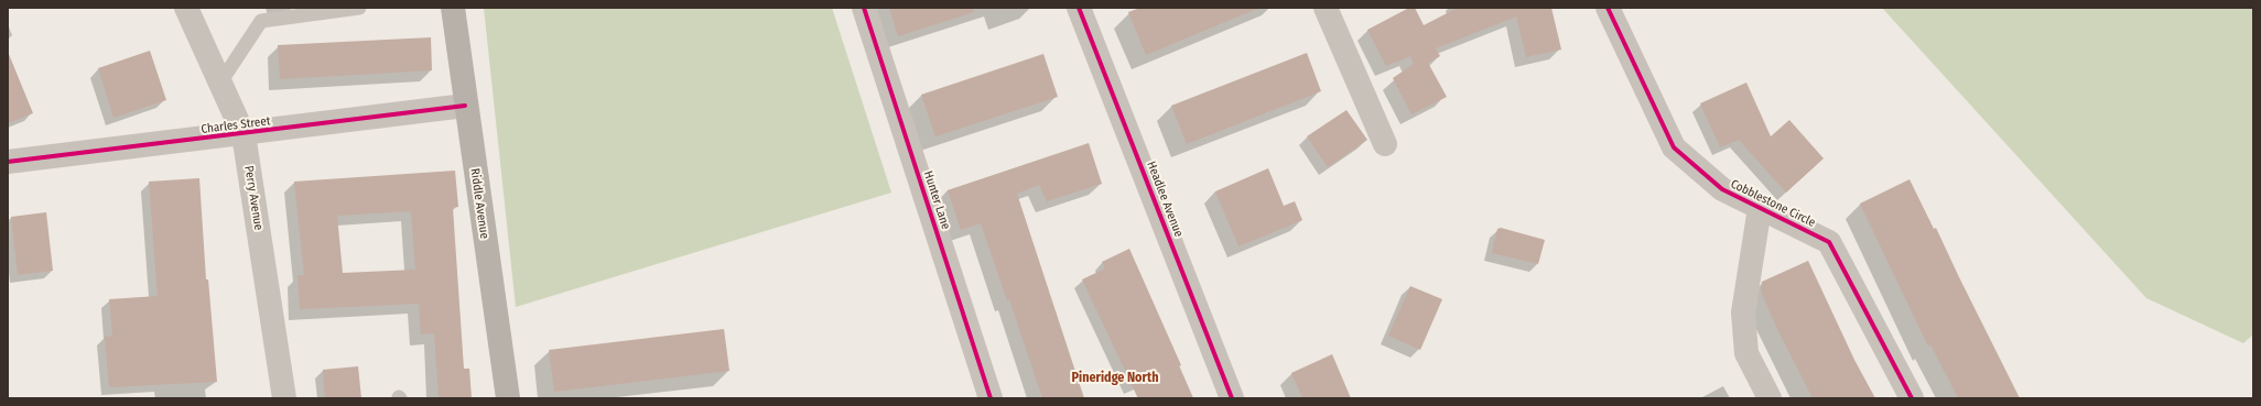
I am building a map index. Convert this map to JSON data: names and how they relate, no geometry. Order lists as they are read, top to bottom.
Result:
{
  "streets": {
    "street": [
      "Charles Street",
      "Perry Avenue",
      "Headlee Avenue",
      "Hunter Lane",
      "Riddle Avenue",
      "Cobblestone Circle"
    ]
  },
  "crossings": [
    ["Charles Street", "Perry Avenue"],
    ["Charles Street", "Riddle Avenue"]
  ],
  "districts": ["Pineridge North"]
}
